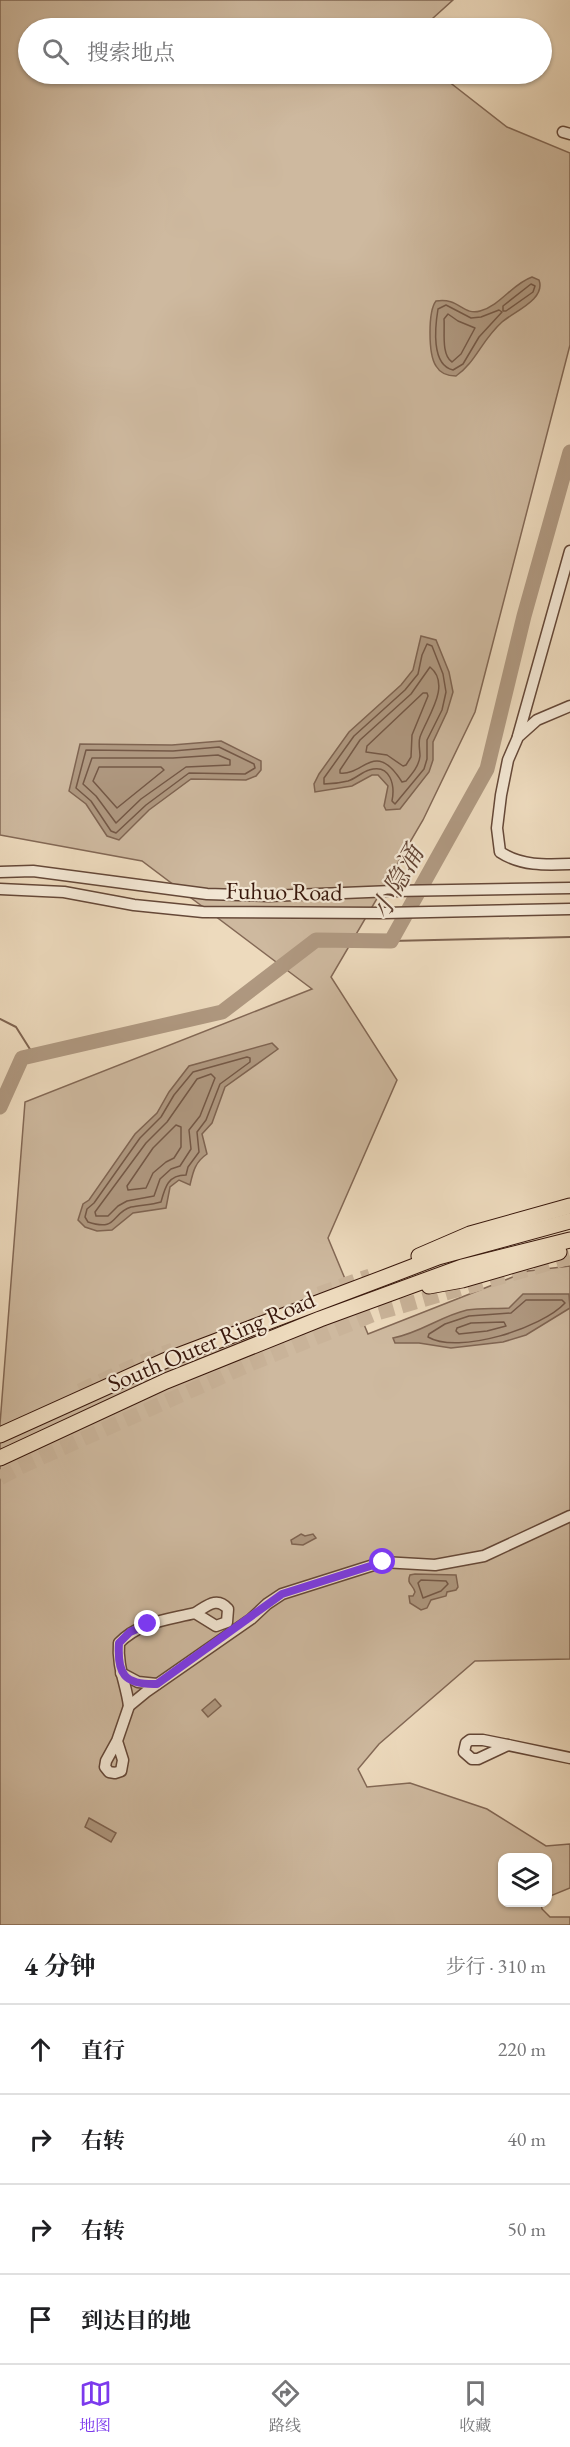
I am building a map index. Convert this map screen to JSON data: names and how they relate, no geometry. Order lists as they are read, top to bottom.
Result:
{
  "streets": {
    "highway": ["South Outer Ring Road"],
    "street": ["Fuhuo Road"]
  },
  "water": ["小隐涌"],
  "page": {
    "search": "搜索地点",
    "heading": ["4 分钟", "步行 · 310 m"],
    "list": [
      ["直行", "220 m"],
      ["右转", "40 m"],
      ["右转", "50 m"],
      "到达目的地"
    ],
    "nav": ["地图", "路线", "收藏"]
  }
}
